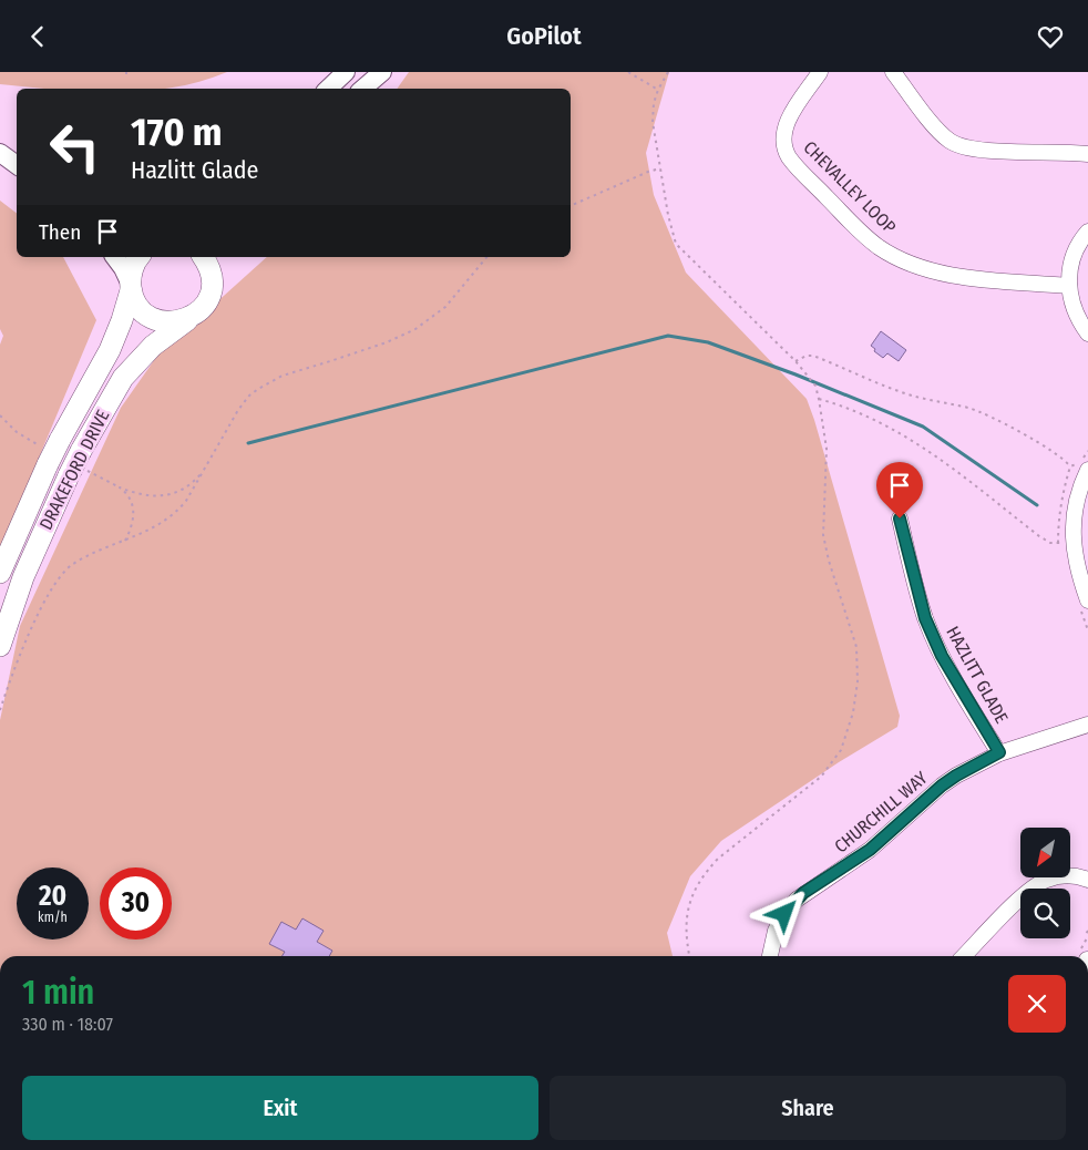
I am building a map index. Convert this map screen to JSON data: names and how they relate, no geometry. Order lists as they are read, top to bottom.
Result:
{
  "streets": {
    "highway": ["DRAKEFORD DRIVE"],
    "street": ["CHEVALLEY LOOP", "HAZLITT GLADE", "CHURCHILL WAY"]
  },
  "crossings": [
    ["HAZLITT GLADE", "CHURCHILL WAY"]
  ],
  "north": "bottom left",
  "page": {
    "header": "GoPilot",
    "turn": ["170 m", "Hazlitt Glade"],
    "then": "Then",
    "speed": "20 km/h",
    "limit": "30",
    "heading": ["1 min", "330 m · 18:07"],
    "buttons": ["Exit", "Share"]
  }
}
